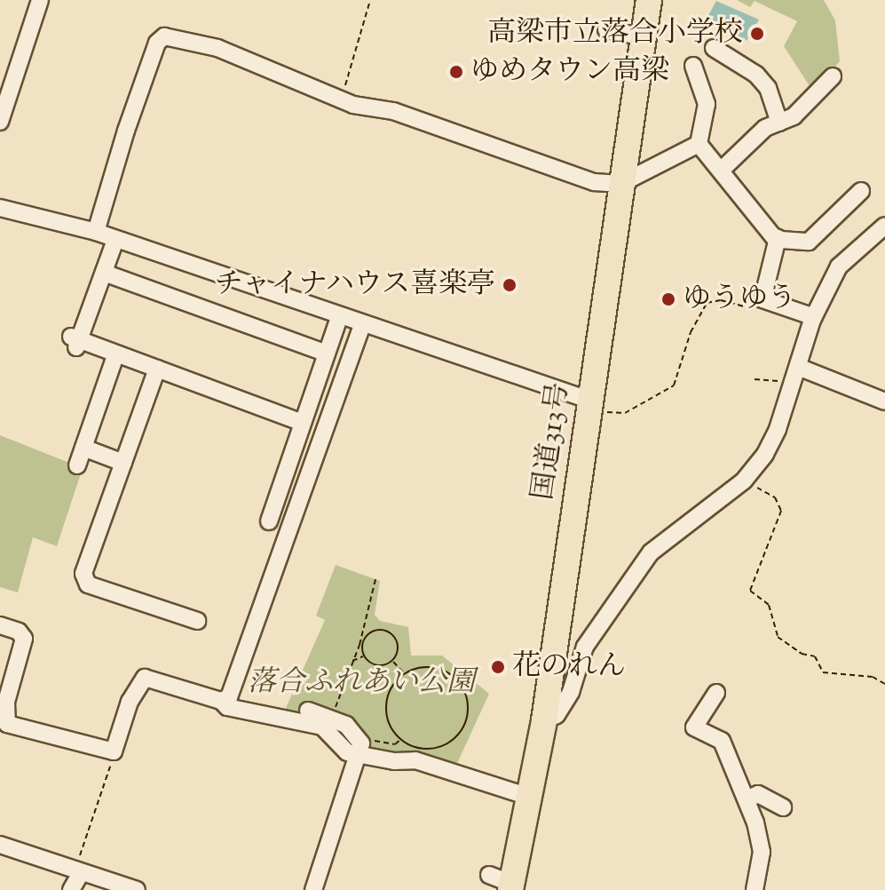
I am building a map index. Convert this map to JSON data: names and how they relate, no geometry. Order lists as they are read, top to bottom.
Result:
{
  "streets": {
    "highway": ["国道313号"]
  },
  "parks": ["落合ふれあい公園"],
  "places": [
    "高梁市立落合小学校",
    "ゆめタウン高梁",
    "チャイナハウス喜楽亭",
    "ゆうゆう",
    "花のれん"
  ]
}
